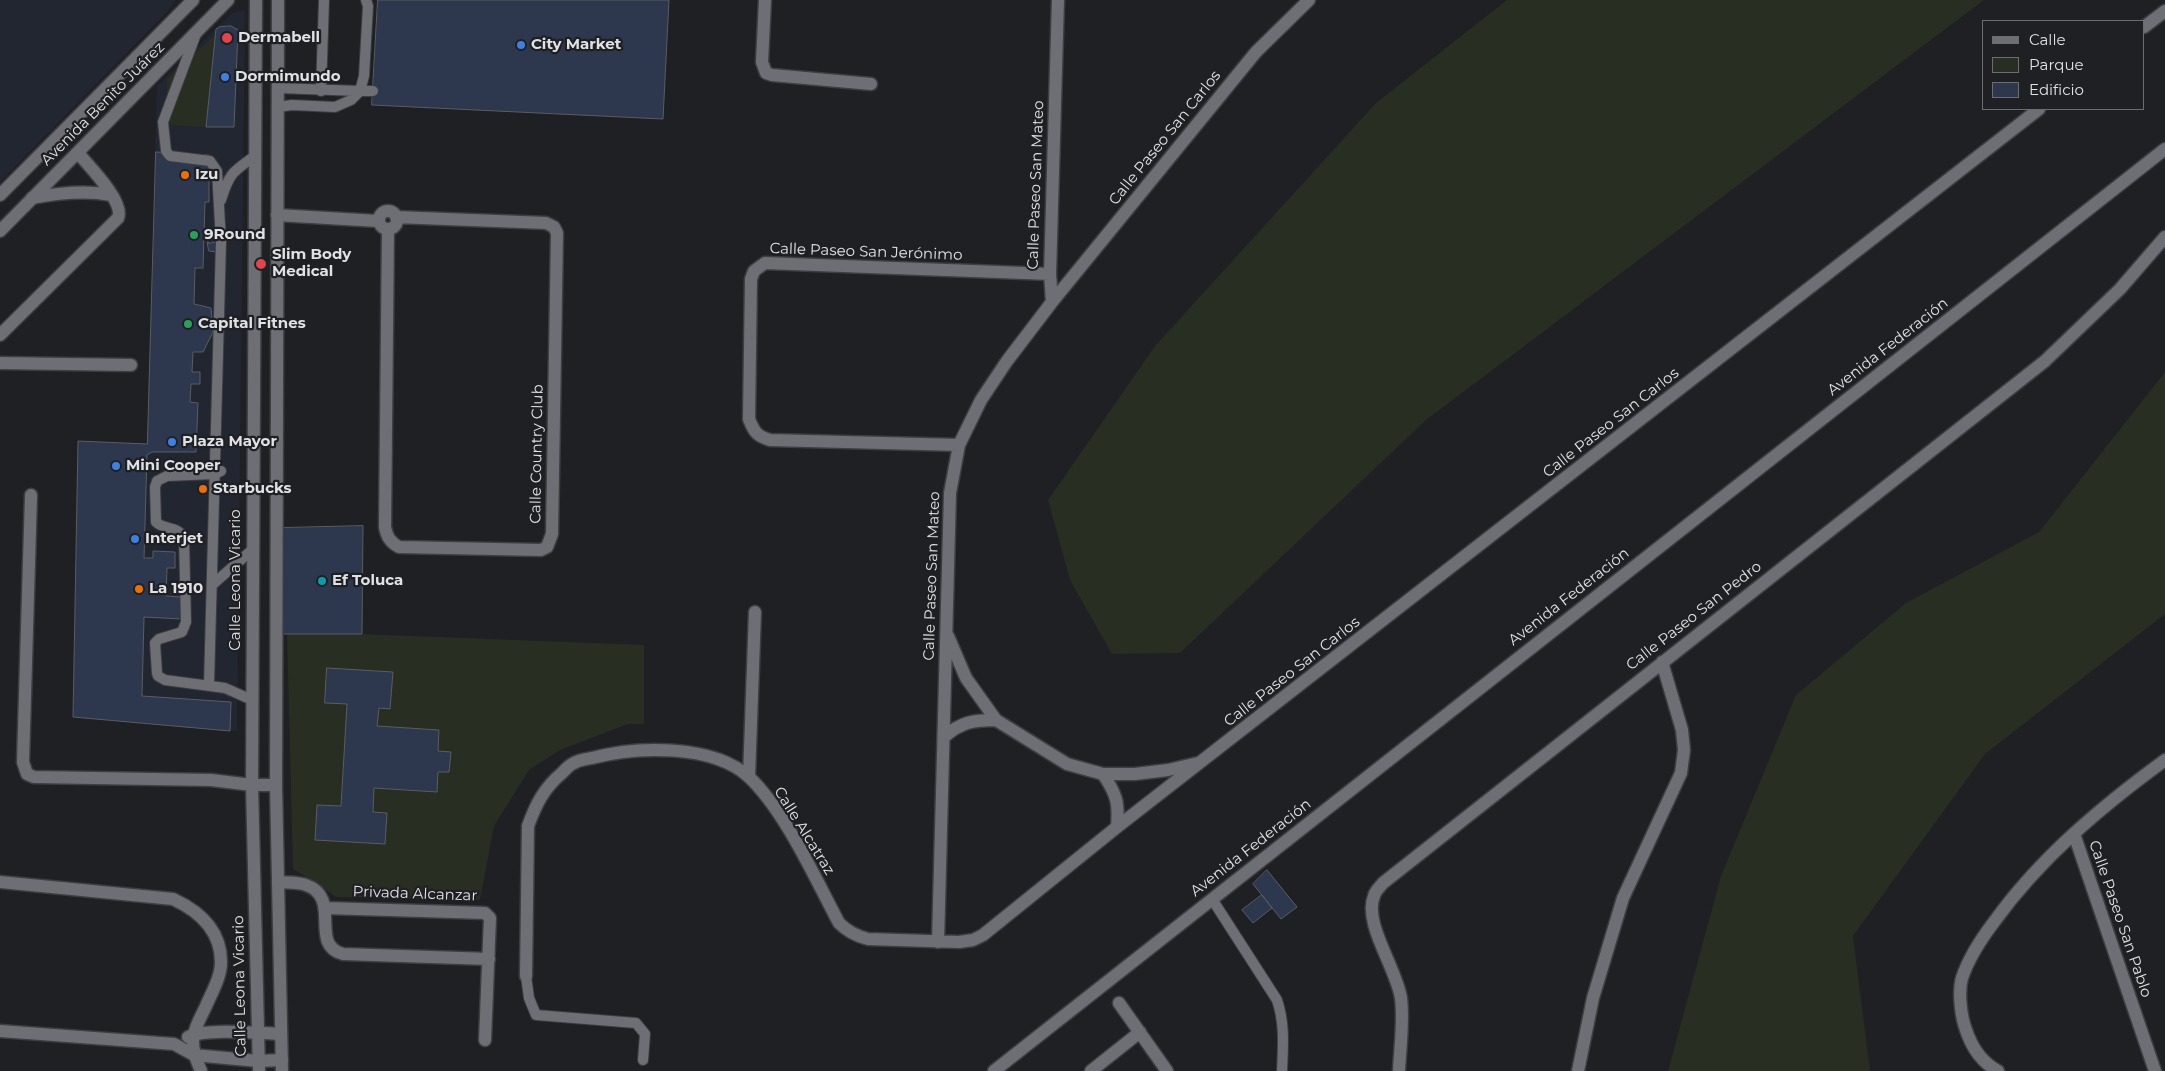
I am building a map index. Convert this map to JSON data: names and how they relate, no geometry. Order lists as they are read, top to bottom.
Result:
{
  "streets": {
    "street": [
      "Avenida Benito Juárez",
      "Calle Paseo San Carlos",
      "Calle Paseo San Mateo",
      "Calle Paseo San Jerónimo",
      "Avenida Federación",
      "Calle Country Club",
      "Calle Leona Vicario",
      "Calle Paseo San Pedro",
      "Calle Alcatraz",
      "Privada Alcanzar",
      "Calle Paseo San Pablo"
    ]
  },
  "crossings": [
    ["Calle Paseo San Carlos", "Calle Paseo San Mateo"],
    ["Calle Paseo San Carlos", "Calle Alcatraz"],
    ["Calle Paseo San Mateo", "Calle Paseo San Jerónimo"],
    ["Calle Paseo San Mateo", "Calle Alcatraz"]
  ],
  "places": [
    "Dermabell",
    "City Market",
    "Dormimundo",
    "Izu",
    "9Round",
    "Slim Body Medical",
    "Capital Fitnes",
    "Plaza Mayor",
    "Mini Cooper",
    "Starbucks",
    "Interjet",
    "Ef Toluca",
    "La 1910"
  ],
  "legend": ["Calle", "Parque", "Edificio"]
}
